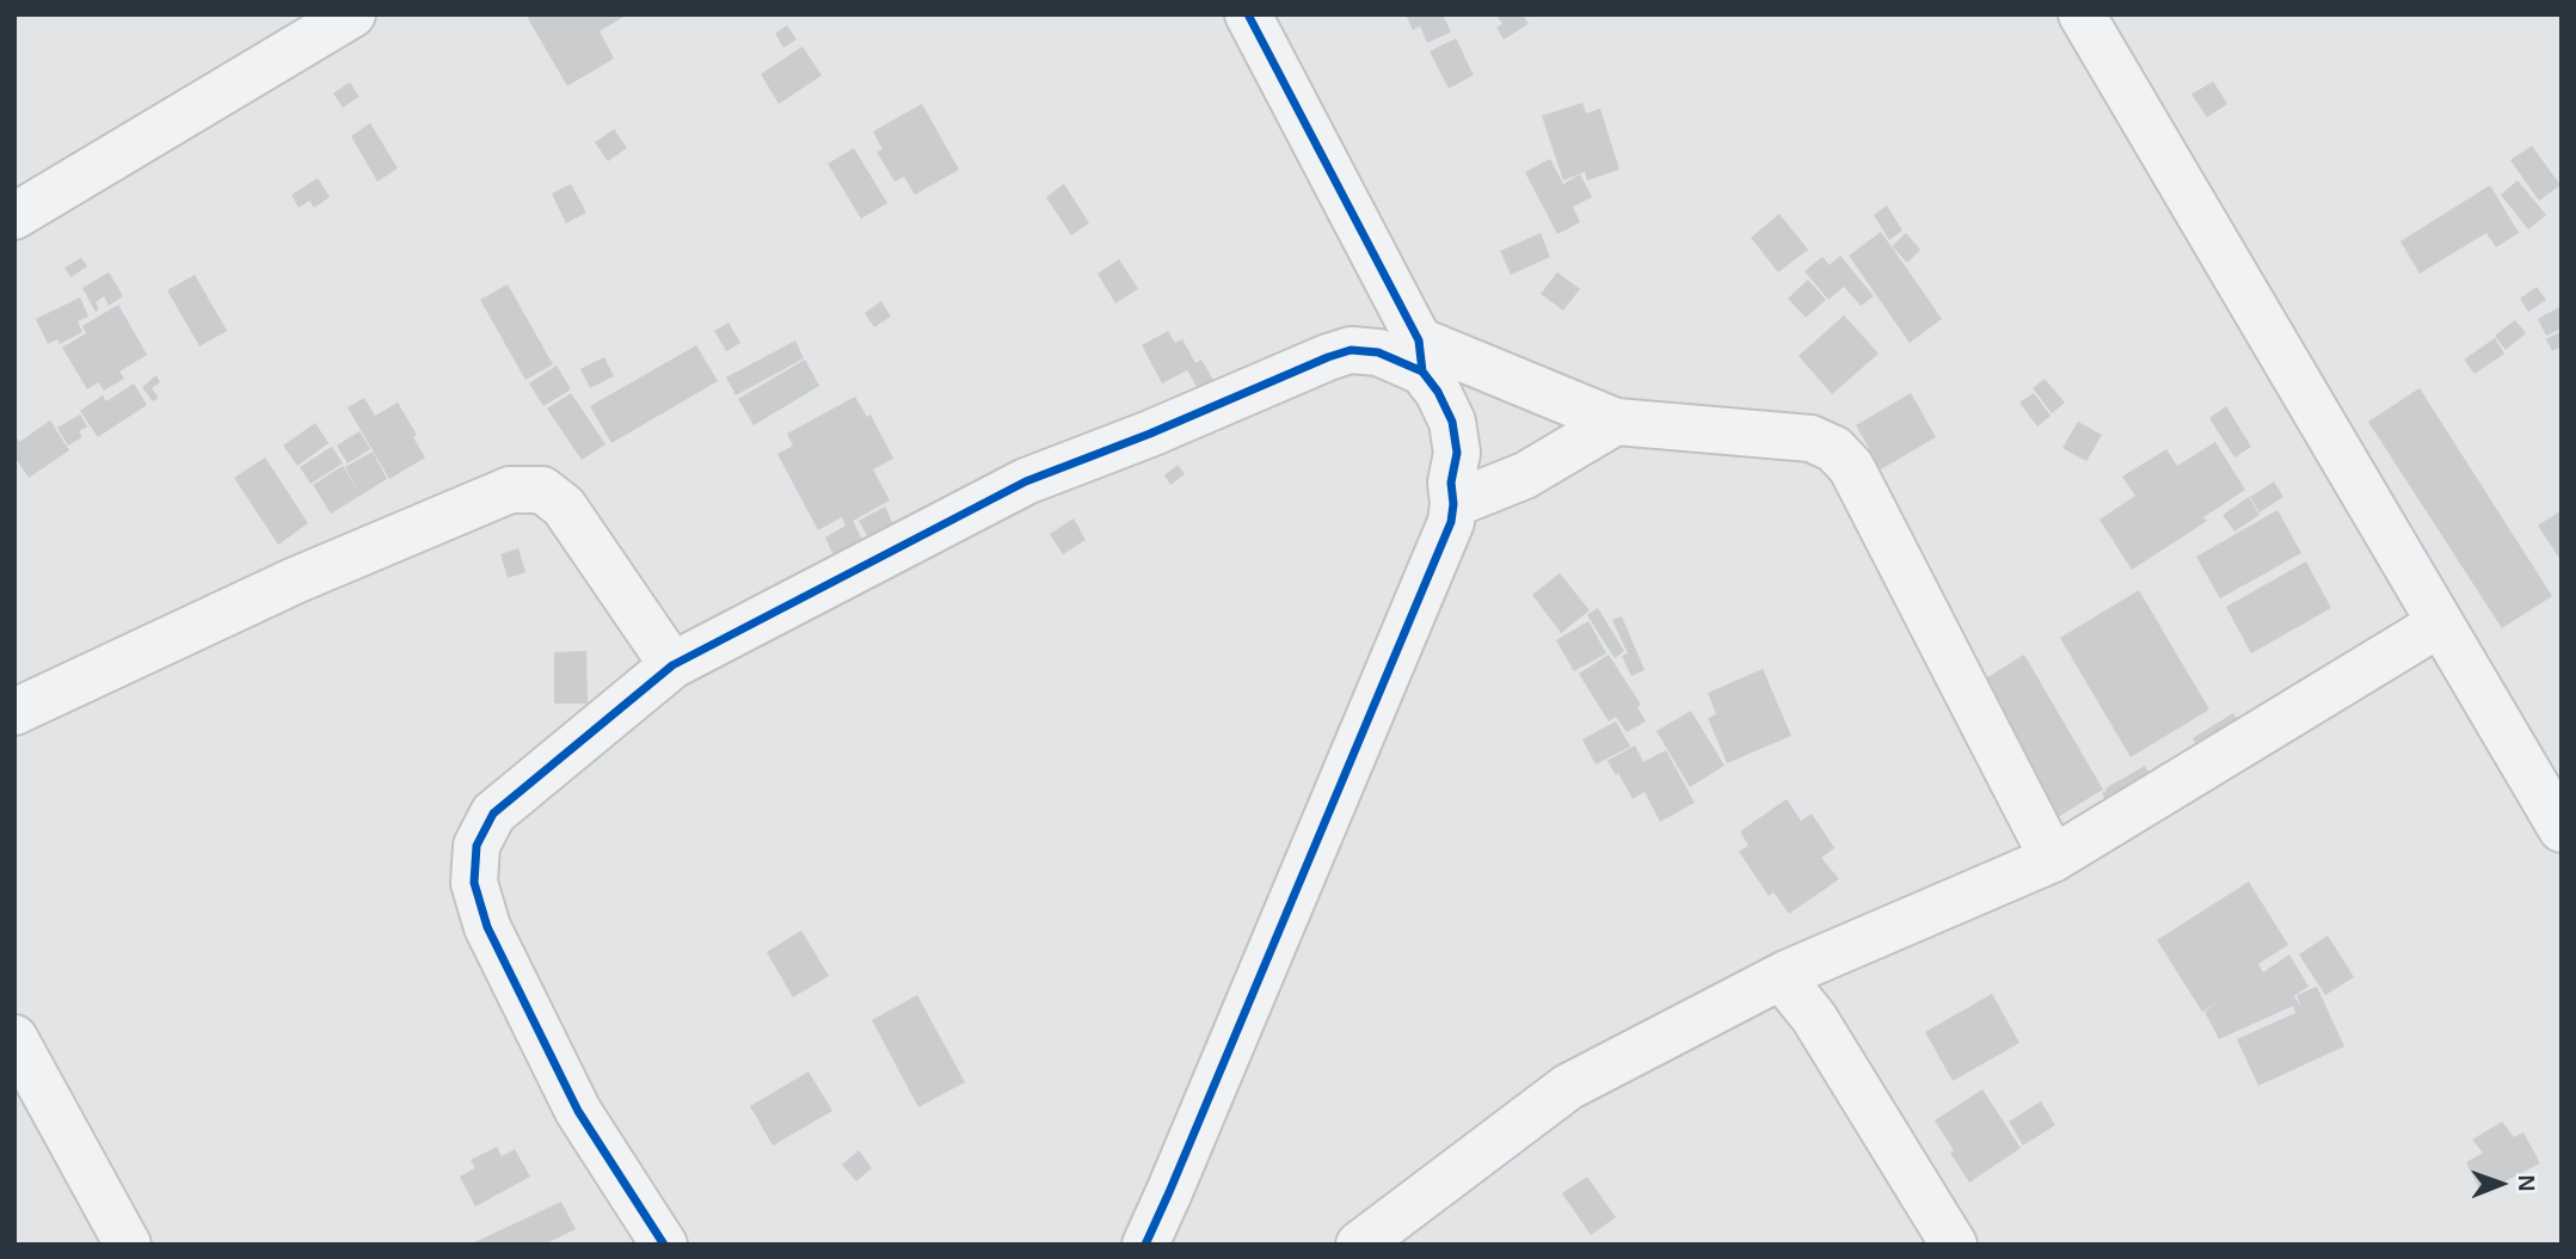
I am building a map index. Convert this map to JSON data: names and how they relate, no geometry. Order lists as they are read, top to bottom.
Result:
{
  "north": "right"
}
